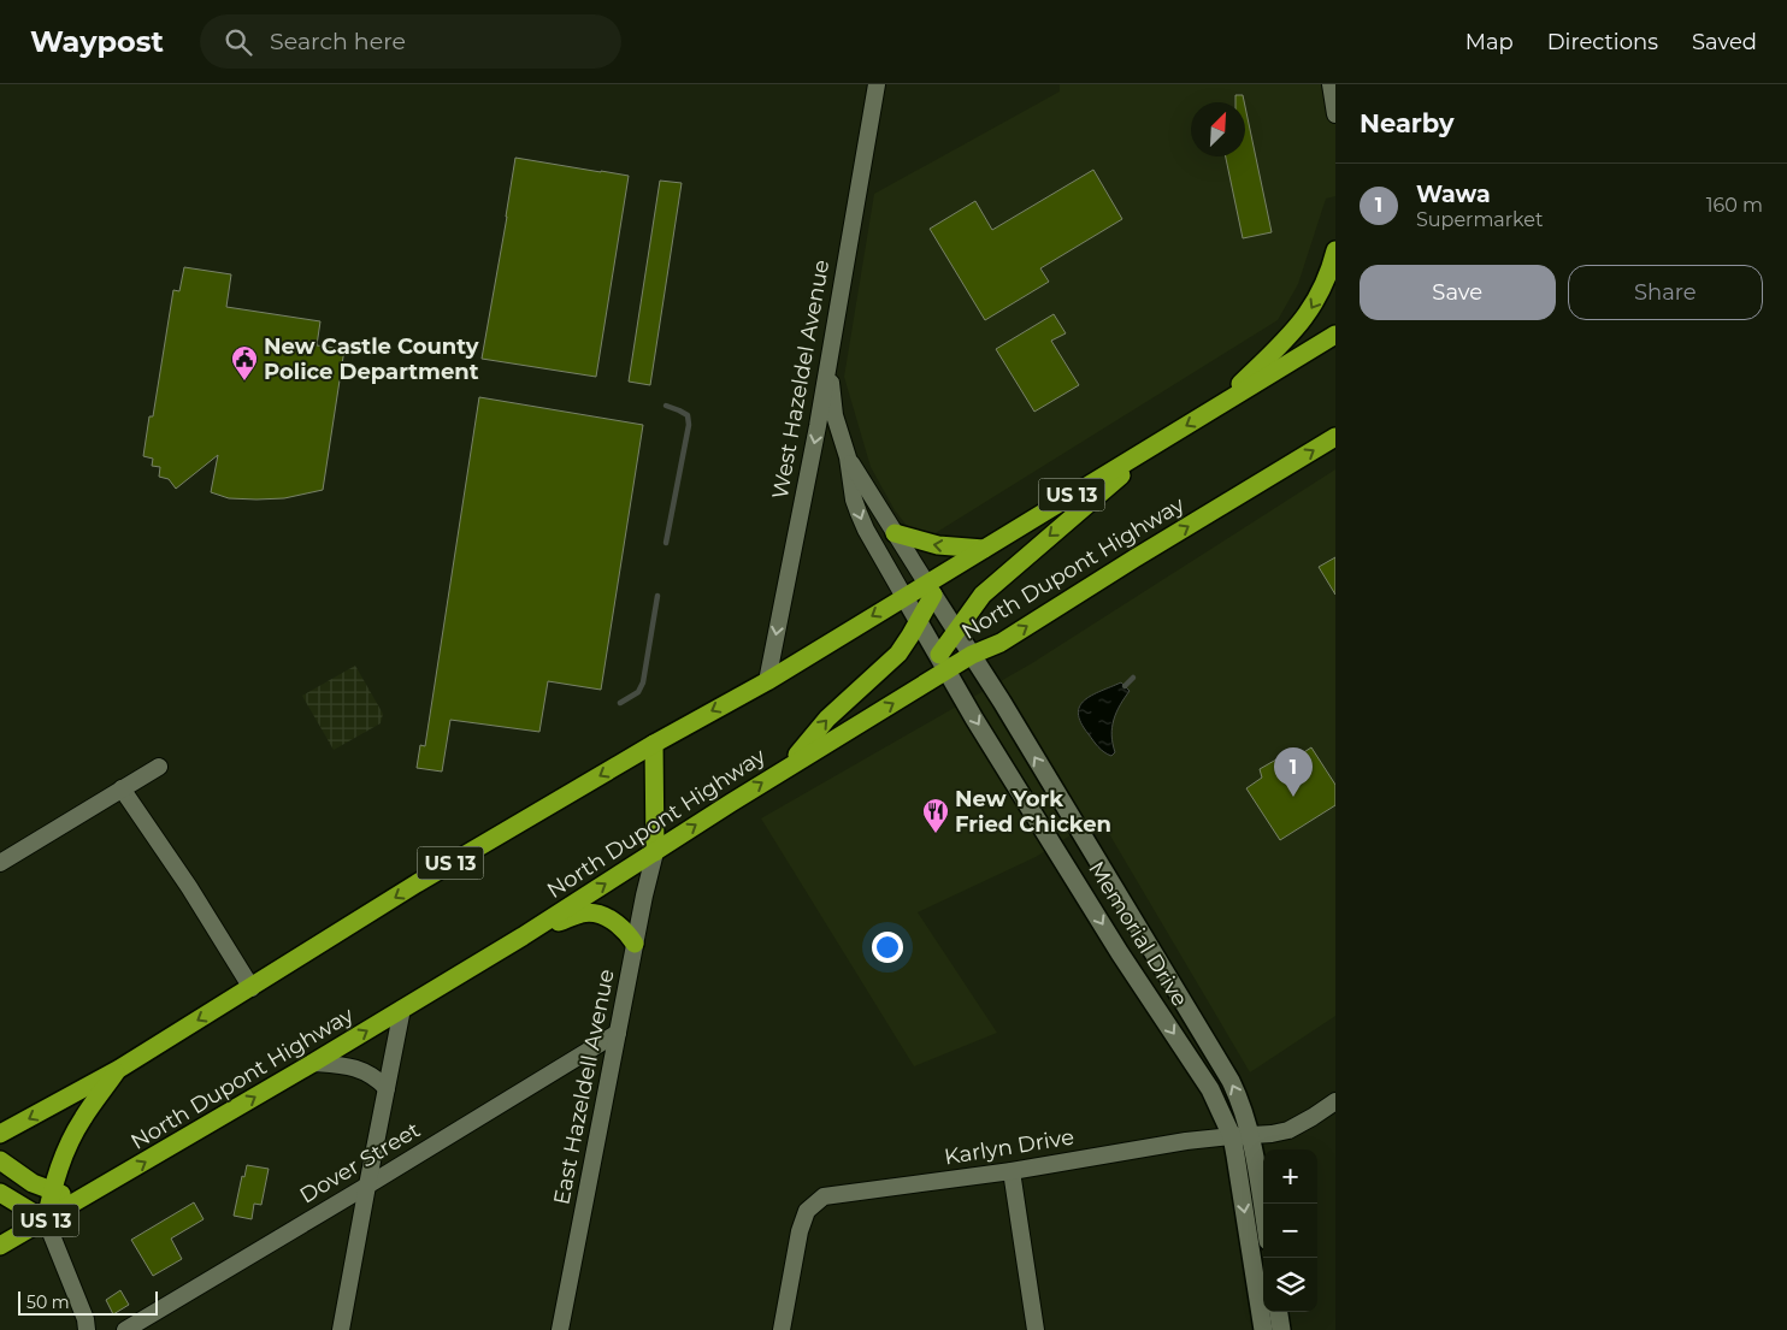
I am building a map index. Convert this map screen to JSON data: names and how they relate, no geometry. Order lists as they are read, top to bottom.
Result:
{
  "streets": {
    "highway": ["US 13", "North Dupont Highway"],
    "street": [
      "West Hazeldel Avenue",
      "Memorial Drive",
      "East Hazeldell Avenue",
      "Karlyn Drive",
      "Dover Street"
    ]
  },
  "crossings": [
    ["West Hazeldel Avenue", "US 13"],
    ["West Hazeldel Avenue", "Memorial Drive"],
    ["US 13", "Memorial Drive"],
    ["North Dupont Highway", "Memorial Drive"],
    ["North Dupont Highway", "East Hazeldell Avenue"],
    ["Memorial Drive", "Karlyn Drive"],
    ["East Hazeldell Avenue", "Dover Street"]
  ],
  "one_way": ["West Hazeldel Avenue"],
  "places": {
    "public building": ["New Castle County Police Department"],
    "restaurant": ["New York Fried Chicken"]
  },
  "scale_bar": "50 m",
  "north": "top right",
  "page": {
    "header": "Waypost",
    "search": "Search here",
    "nav": ["Map", "Directions", "Saved"],
    "heading": "Nearby",
    "list": [
      {
        "mark": "1",
        "name": "Wawa",
        "note": "Supermarket",
        "value": "160 m"
      }
    ],
    "buttons": ["Save", "Share"],
    "pins": "1",
    "map_buttons": ["+", "−"],
    "scale": "50 m"
  }
}
